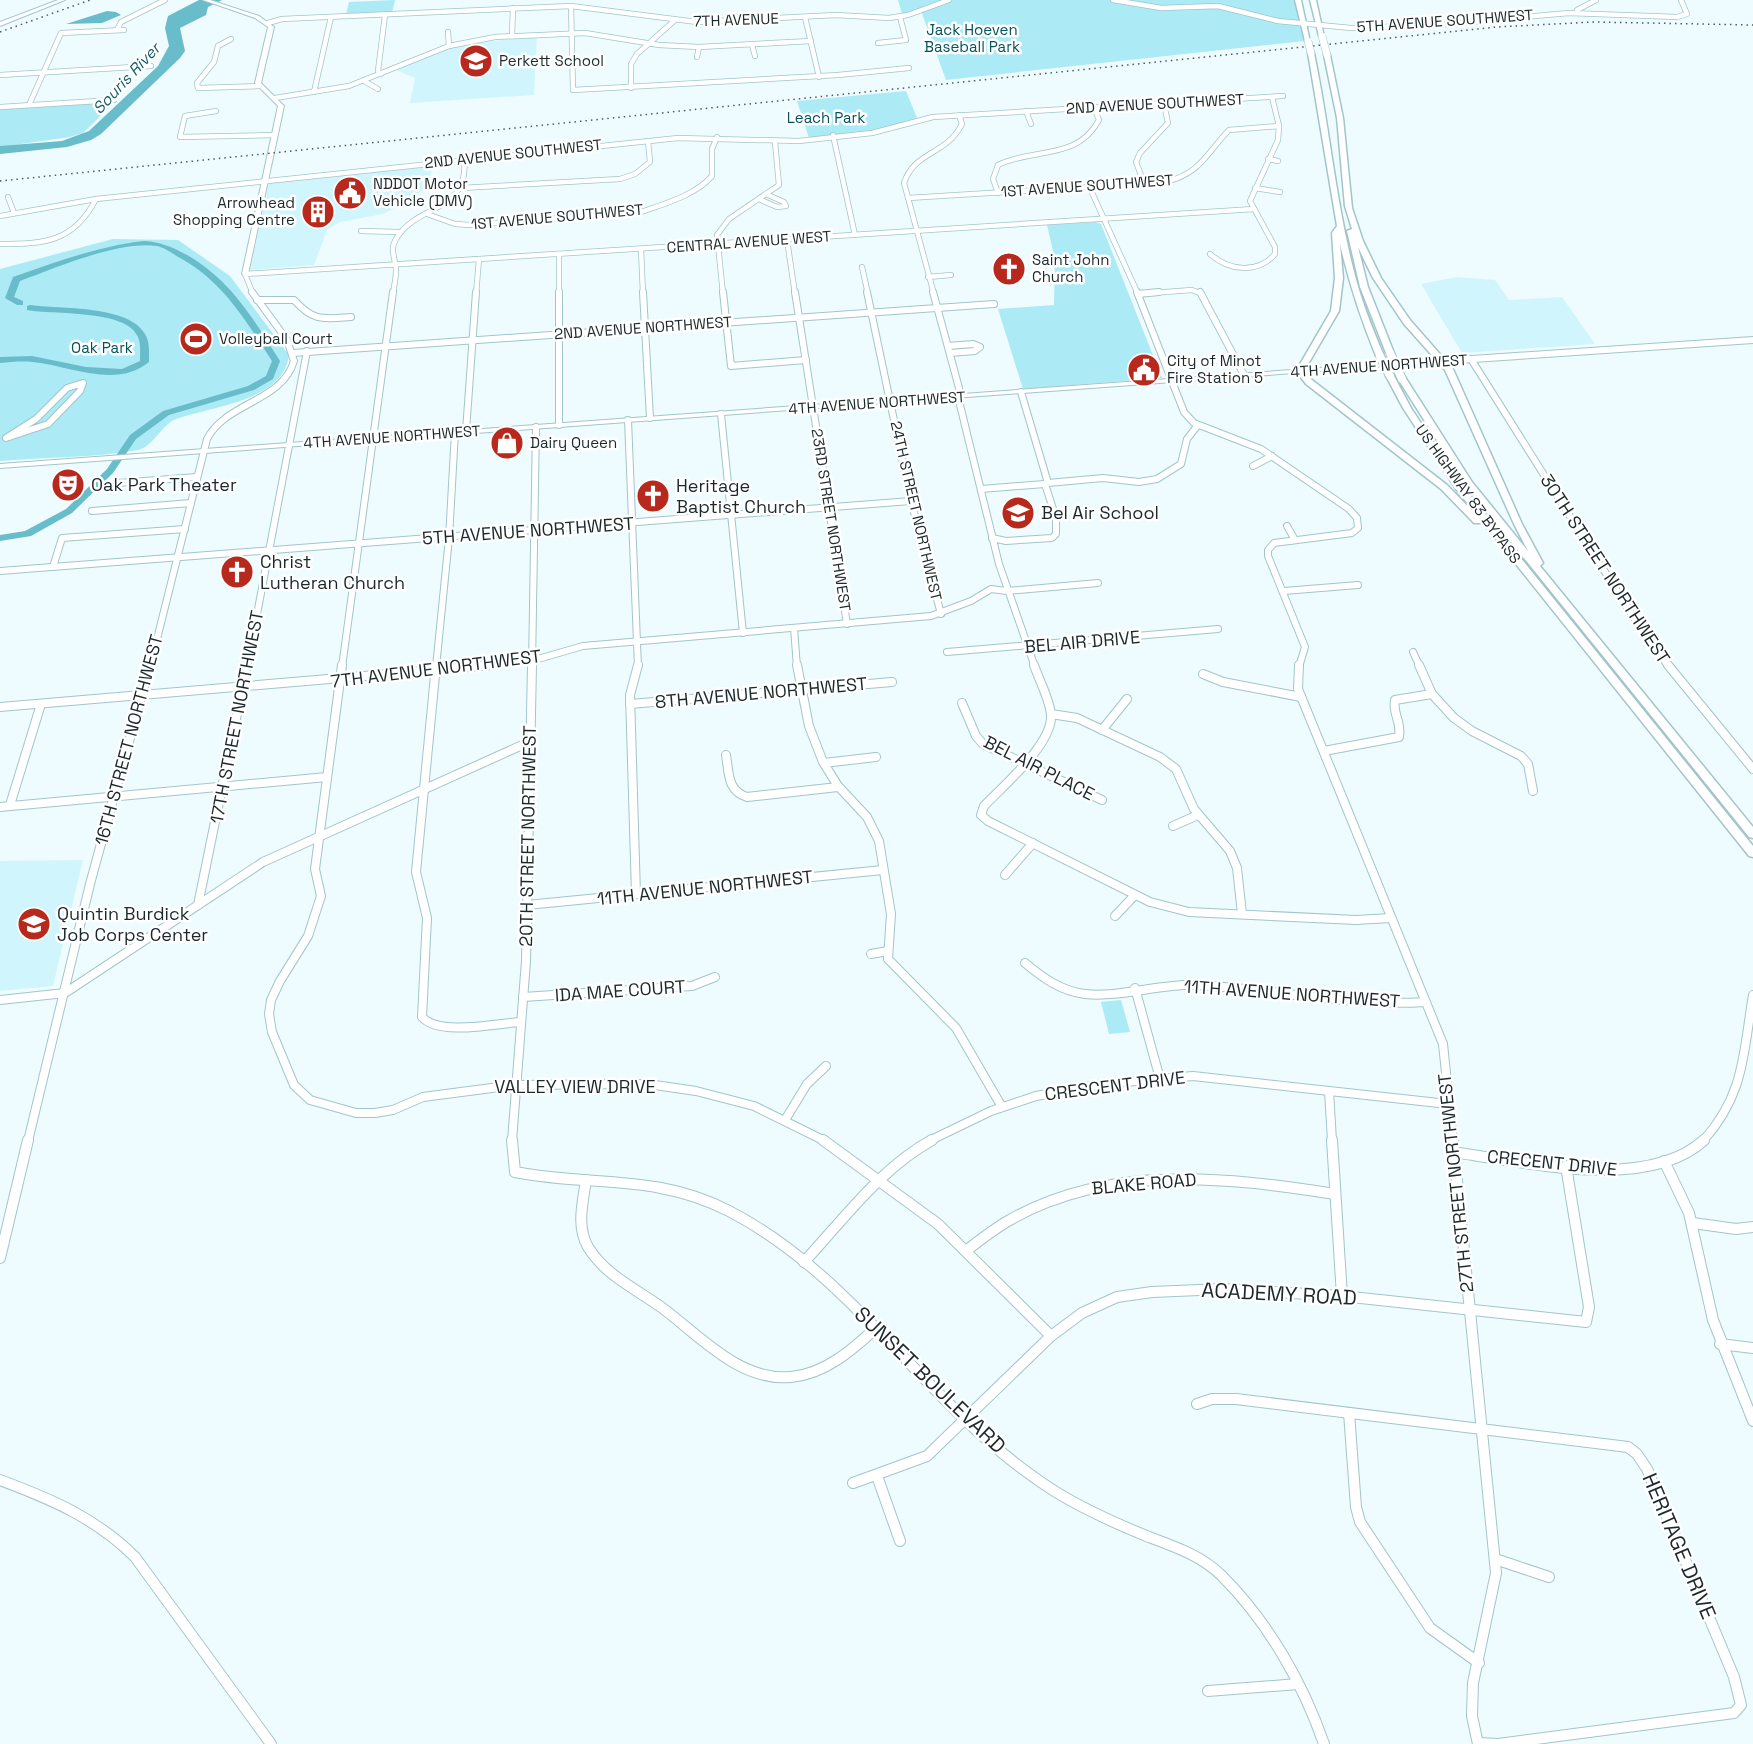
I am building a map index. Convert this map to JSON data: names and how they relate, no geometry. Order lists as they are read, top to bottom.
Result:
{
  "streets": {
    "highway": ["US HIGHWAY 83 BYPASS"],
    "main road": ["4TH AVENUE NORTHWEST"],
    "street": [
      "7TH AVENUE",
      "5TH AVENUE SOUTHWEST",
      "2ND AVENUE SOUTHWEST",
      "1ST AVENUE SOUTHWEST",
      "CENTRAL AVENUE WEST",
      "2ND AVENUE NORTHWEST",
      "24TH STREET NORTHWEST",
      "23RD STREET NORTHWEST",
      "5TH AVENUE NORTHWEST",
      "30TH STREET NORTHWEST",
      "BEL AIR DRIVE",
      "7TH AVENUE NORTHWEST",
      "8TH AVENUE NORTHWEST",
      "17TH STREET NORTHWEST",
      "16TH STREET NORTHWEST",
      "BEL AIR PLACE",
      "20TH STREET NORTHWEST",
      "11TH AVENUE NORTHWEST",
      "IDA MAE COURT",
      "CRESCENT DRIVE",
      "VALLEY VIEW DRIVE",
      "CRECENT DRIVE",
      "27TH STREET NORTHWEST",
      "BLAKE ROAD",
      "ACADEMY ROAD",
      "SUNSET BOULEVARD",
      "HERITAGE DRIVE"
    ]
  },
  "crossings": [
    ["5TH AVENUE SOUTHWEST", "US HIGHWAY 83 BYPASS"],
    ["2ND AVENUE SOUTHWEST", "1ST AVENUE SOUTHWEST"],
    ["CENTRAL AVENUE WEST", "23RD STREET NORTHWEST"],
    ["CENTRAL AVENUE WEST", "VALLEY VIEW DRIVE"],
    ["2ND AVENUE NORTHWEST", "24TH STREET NORTHWEST"],
    ["2ND AVENUE NORTHWEST", "23RD STREET NORTHWEST"],
    ["2ND AVENUE NORTHWEST", "17TH STREET NORTHWEST"],
    ["2ND AVENUE NORTHWEST", "16TH STREET NORTHWEST"],
    ["2ND AVENUE NORTHWEST", "VALLEY VIEW DRIVE"],
    ["4TH AVENUE NORTHWEST", "24TH STREET NORTHWEST"],
    ["4TH AVENUE NORTHWEST", "23RD STREET NORTHWEST"],
    ["4TH AVENUE NORTHWEST", "30TH STREET NORTHWEST"],
    ["4TH AVENUE NORTHWEST", "17TH STREET NORTHWEST"],
    ["4TH AVENUE NORTHWEST", "16TH STREET NORTHWEST"],
    ["4TH AVENUE NORTHWEST", "20TH STREET NORTHWEST"],
    ["4TH AVENUE NORTHWEST", "VALLEY VIEW DRIVE"],
    ["24TH STREET NORTHWEST", "5TH AVENUE NORTHWEST"],
    ["24TH STREET NORTHWEST", "7TH AVENUE NORTHWEST"],
    ["23RD STREET NORTHWEST", "5TH AVENUE NORTHWEST"],
    ["23RD STREET NORTHWEST", "7TH AVENUE NORTHWEST"],
    ["5TH AVENUE NORTHWEST", "17TH STREET NORTHWEST"],
    ["5TH AVENUE NORTHWEST", "16TH STREET NORTHWEST"],
    ["5TH AVENUE NORTHWEST", "20TH STREET NORTHWEST"],
    ["5TH AVENUE NORTHWEST", "VALLEY VIEW DRIVE"],
    ["7TH AVENUE NORTHWEST", "17TH STREET NORTHWEST"],
    ["7TH AVENUE NORTHWEST", "16TH STREET NORTHWEST"],
    ["7TH AVENUE NORTHWEST", "20TH STREET NORTHWEST"],
    ["7TH AVENUE NORTHWEST", "VALLEY VIEW DRIVE"],
    ["20TH STREET NORTHWEST", "11TH AVENUE NORTHWEST"],
    ["20TH STREET NORTHWEST", "IDA MAE COURT"],
    ["20TH STREET NORTHWEST", "VALLEY VIEW DRIVE"],
    ["20TH STREET NORTHWEST", "SUNSET BOULEVARD"],
    ["11TH AVENUE NORTHWEST", "27TH STREET NORTHWEST"],
    ["CRESCENT DRIVE", "VALLEY VIEW DRIVE"],
    ["CRESCENT DRIVE", "27TH STREET NORTHWEST"],
    ["CRESCENT DRIVE", "SUNSET BOULEVARD"],
    ["VALLEY VIEW DRIVE", "BLAKE ROAD"],
    ["VALLEY VIEW DRIVE", "ACADEMY ROAD"],
    ["CRECENT DRIVE", "27TH STREET NORTHWEST"],
    ["CRECENT DRIVE", "ACADEMY ROAD"],
    ["27TH STREET NORTHWEST", "ACADEMY ROAD"],
    ["27TH STREET NORTHWEST", "HERITAGE DRIVE"],
    ["ACADEMY ROAD", "SUNSET BOULEVARD"]
  ],
  "water": ["Souris River"],
  "parks": ["Jack Hoeven Baseball Park", "Leach Park", "Oak Park"],
  "places": {
    "school or university": ["Perkett School", "Bel Air School", "Quintin Burdick Job Corps Center"],
    "public building": ["NDDOT Motor Vehicle (DMV)", "City of Minot Fire Station 5"],
    "building": ["Arrowhead Shopping Centre"],
    "church": ["Saint John Church", "Heritage Baptist Church", "Christ Lutheran Church"],
    "sports": ["Volleyball Court"],
    "shop": ["Dairy Queen"],
    "theatre": ["Oak Park Theater"]
  }
}
